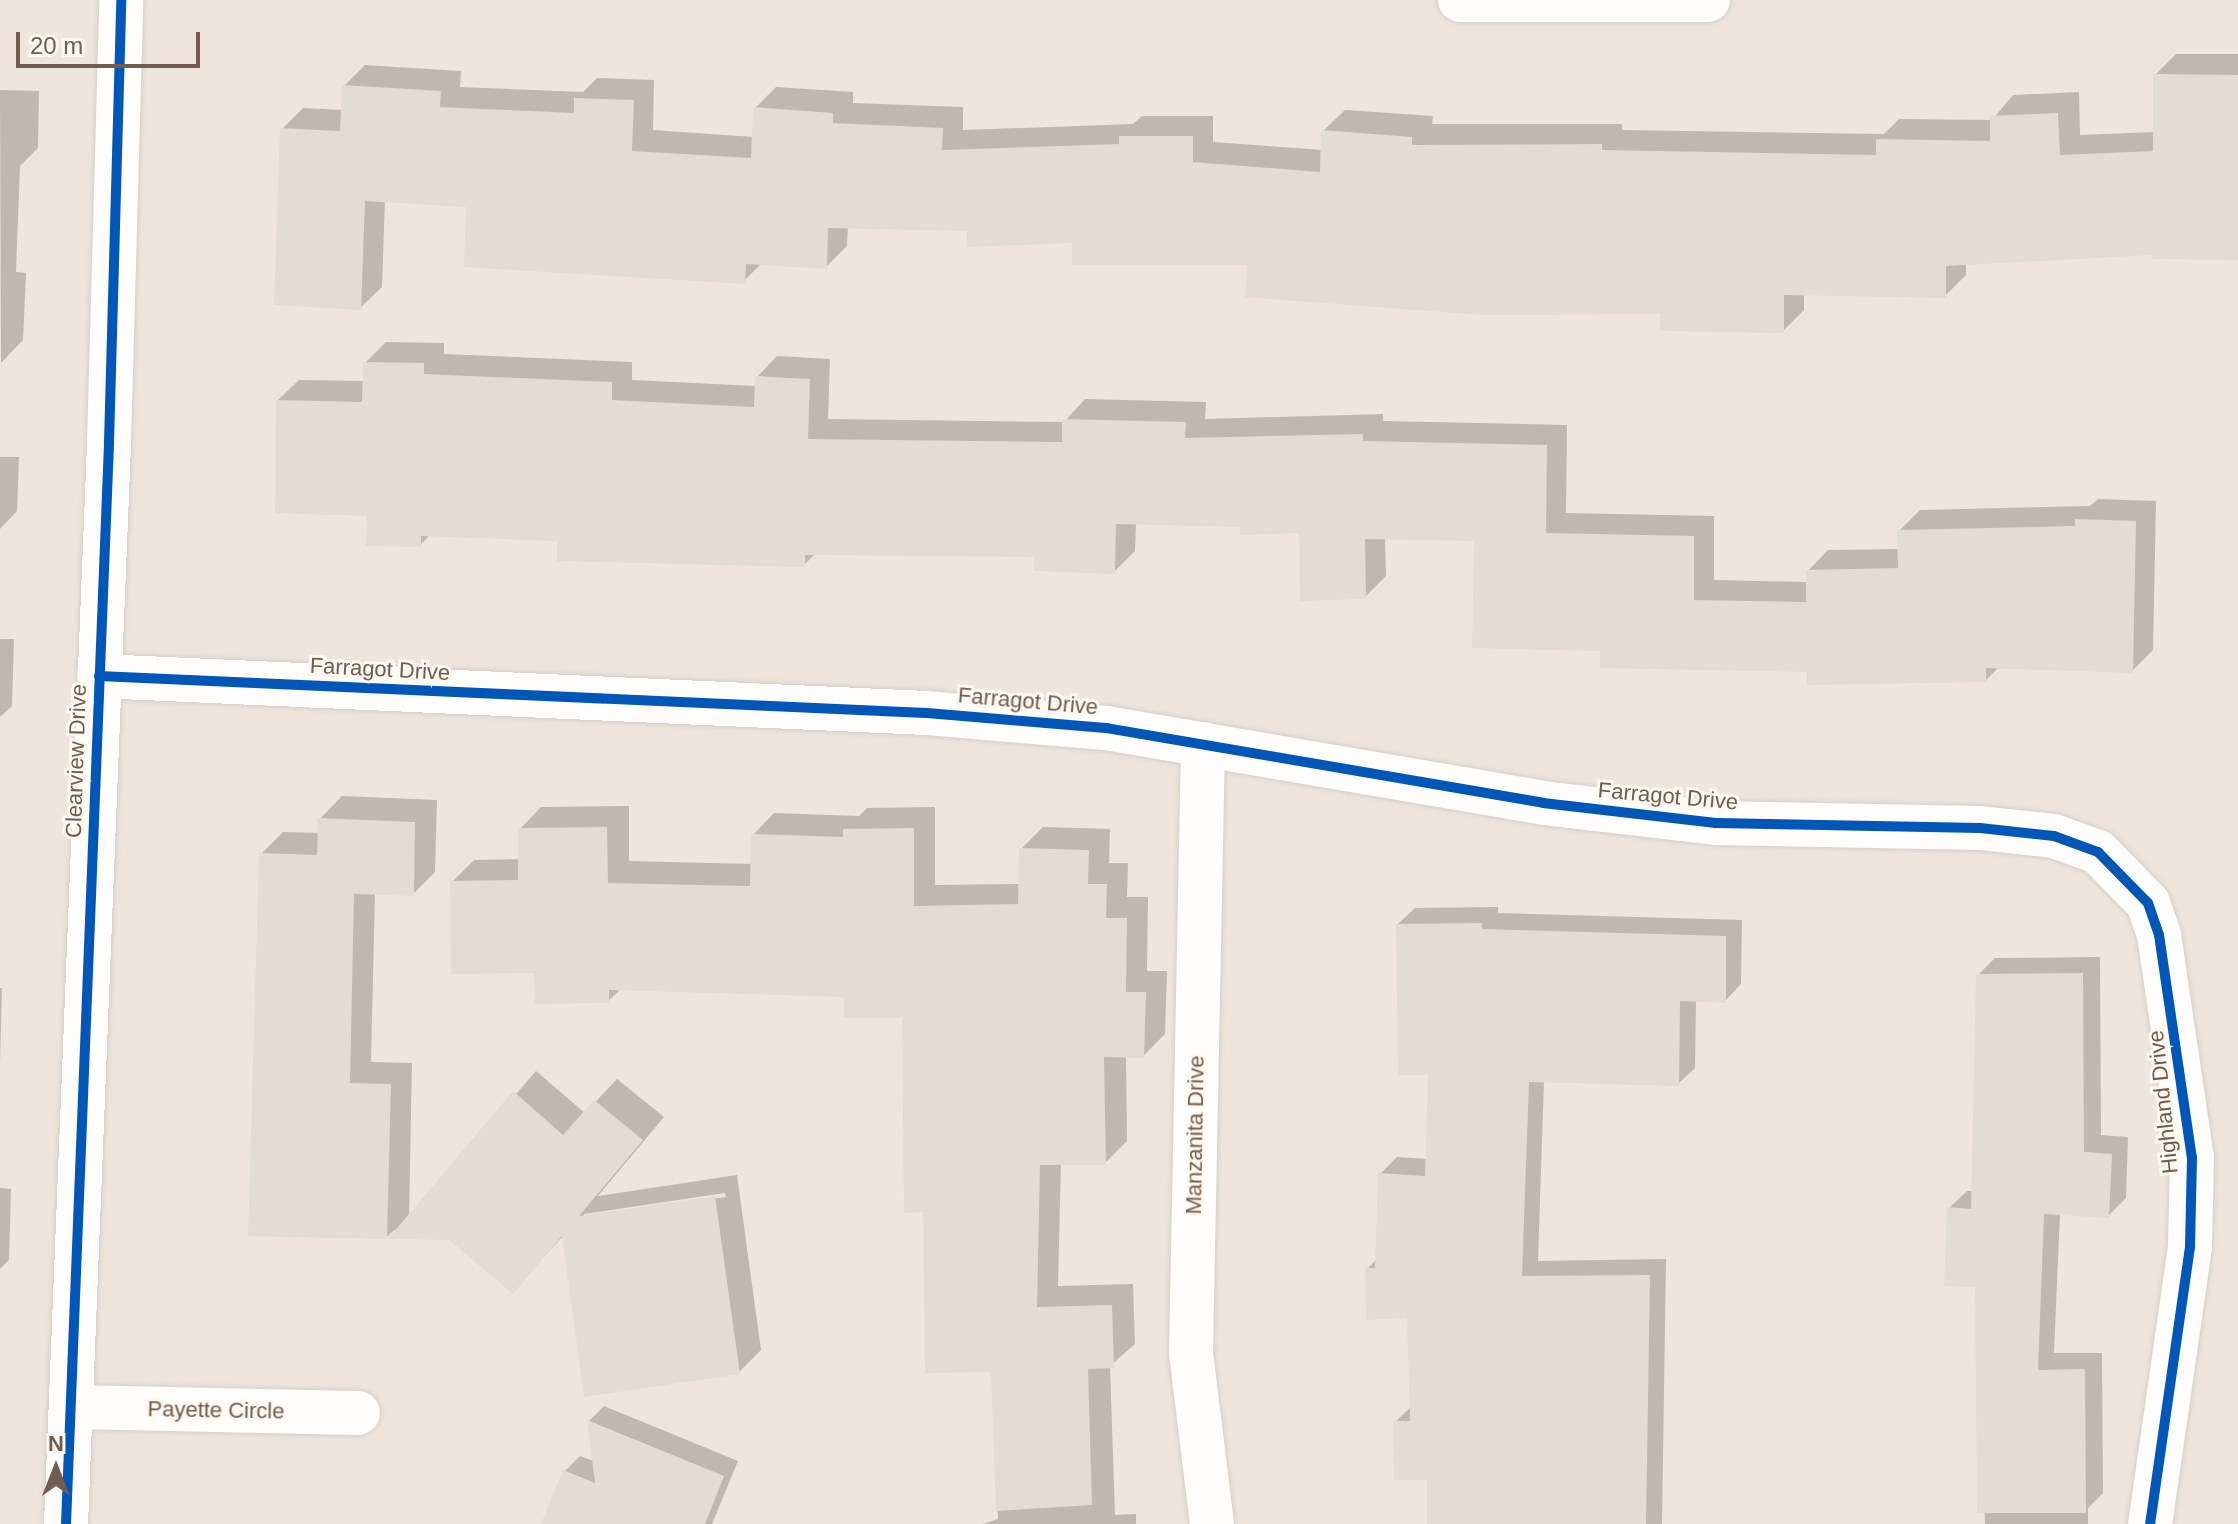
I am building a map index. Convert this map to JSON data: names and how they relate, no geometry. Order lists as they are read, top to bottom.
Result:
{
  "streets": {
    "street": [
      "Farragot Drive",
      "Clearview Drive",
      "Highland Drive",
      "Manzanita Drive",
      "Payette Circle"
    ]
  },
  "crossings": [
    ["Farragot Drive", "Clearview Drive"],
    ["Farragot Drive", "Highland Drive"],
    ["Farragot Drive", "Manzanita Drive"],
    ["Clearview Drive", "Payette Circle"]
  ],
  "scale_bar": "20 m",
  "north": "top"
}
